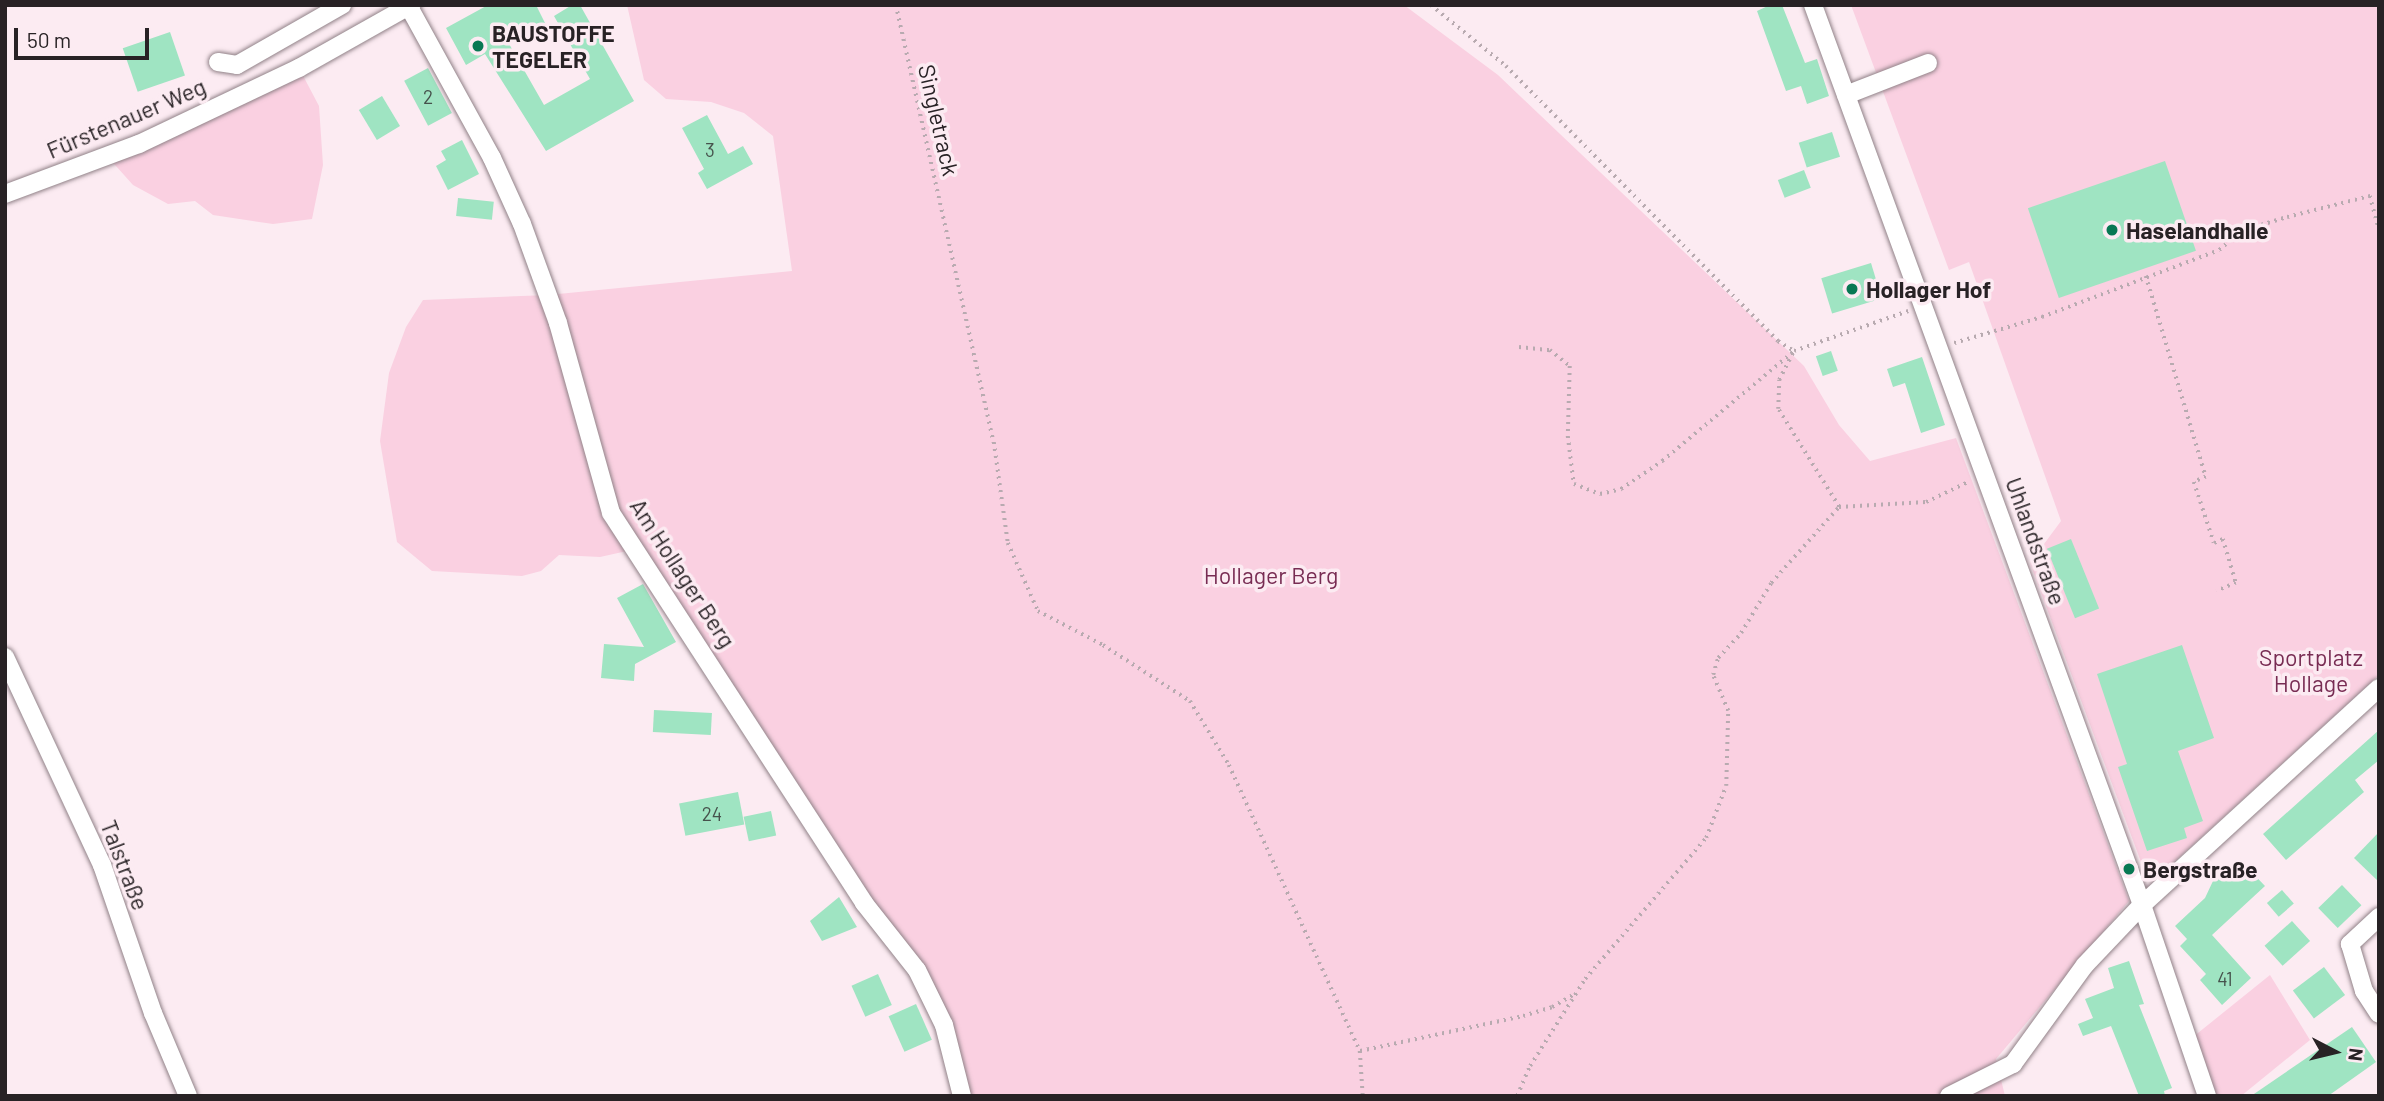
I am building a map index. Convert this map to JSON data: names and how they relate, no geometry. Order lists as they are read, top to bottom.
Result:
{
  "streets": {
    "street": [
      "Fürstenauer Weg",
      "Uhlandstraße",
      "Am Hollager Berg",
      "Talstraße"
    ],
    "path": ["Singletrack"]
  },
  "crossings": [
    ["Fürstenauer Weg", "Am Hollager Berg"]
  ],
  "parks": ["Hollager Berg", "Sportplatz Hollage"],
  "places": [
    "BAUSTOFFE TEGELER",
    "Haselandhalle",
    "Hollager Hof",
    "Bergstraße"
  ],
  "house_numbers": [
    "2",
    "3",
    "24",
    "41"
  ],
  "scale_bar": "50 m",
  "north": "right"
}
